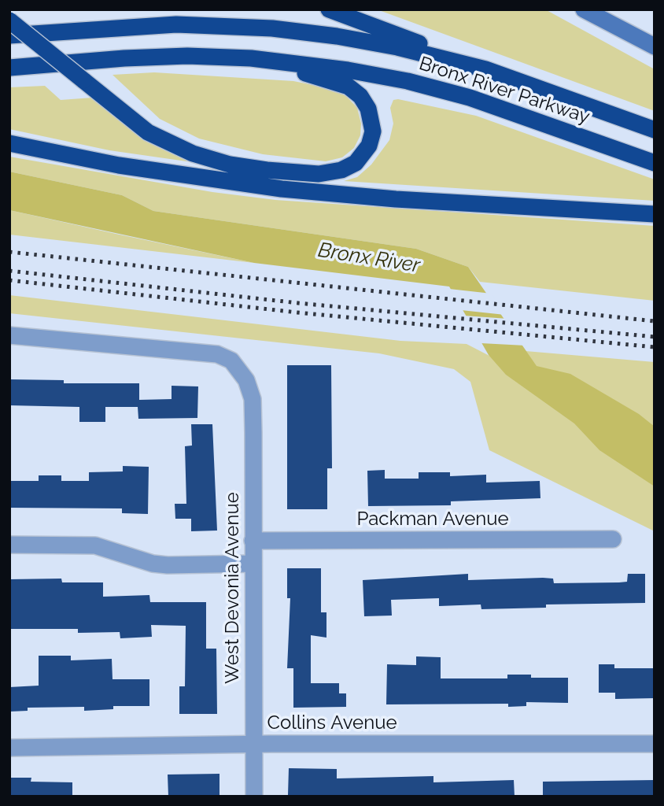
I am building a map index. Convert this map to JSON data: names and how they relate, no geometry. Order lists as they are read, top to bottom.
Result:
{
  "streets": {
    "highway": ["Bronx River Parkway"],
    "street": ["Packman Avenue", "West Devonia Avenue", "Collins Avenue"]
  },
  "crossings": [
    ["Packman Avenue", "West Devonia Avenue"],
    ["West Devonia Avenue", "Collins Avenue"]
  ],
  "water": ["Bronx River"]
}
